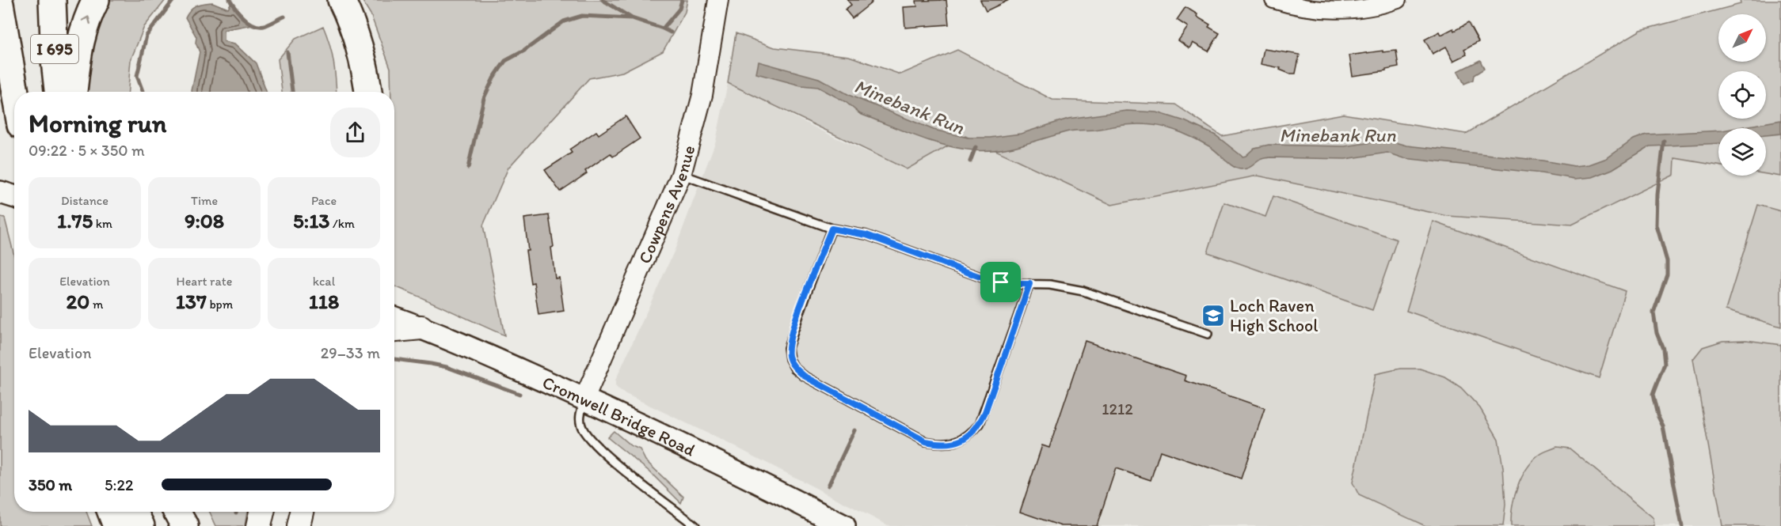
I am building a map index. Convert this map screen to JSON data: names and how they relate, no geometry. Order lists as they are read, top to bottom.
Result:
{
  "streets": {
    "highway": ["I 695"],
    "main road": ["Cromwell Bridge Road"],
    "street": ["Cowpens Avenue"]
  },
  "crossings": [
    ["Cowpens Avenue", "Cromwell Bridge Road"]
  ],
  "water": ["Minebank Run"],
  "places": {
    "school or university": ["Loch Raven High School"]
  },
  "house_numbers": ["1212"],
  "north": "top right",
  "page": {
    "heading": ["Morning run", "09:22 · 5 × 350 m"],
    "stats": [
      ["Distance", "1.75 km"],
      ["Time", "9:08"],
      ["Pace", "5:13 /km"],
      ["Elevation", "20 m"],
      ["Heart rate", "137 bpm"],
      ["kcal", "118"]
    ],
    "chart": ["Elevation", "29–33 m"],
    "list": [
      {
        "name": "350 m",
        "note": "5:22"
      }
    ]
  }
}
